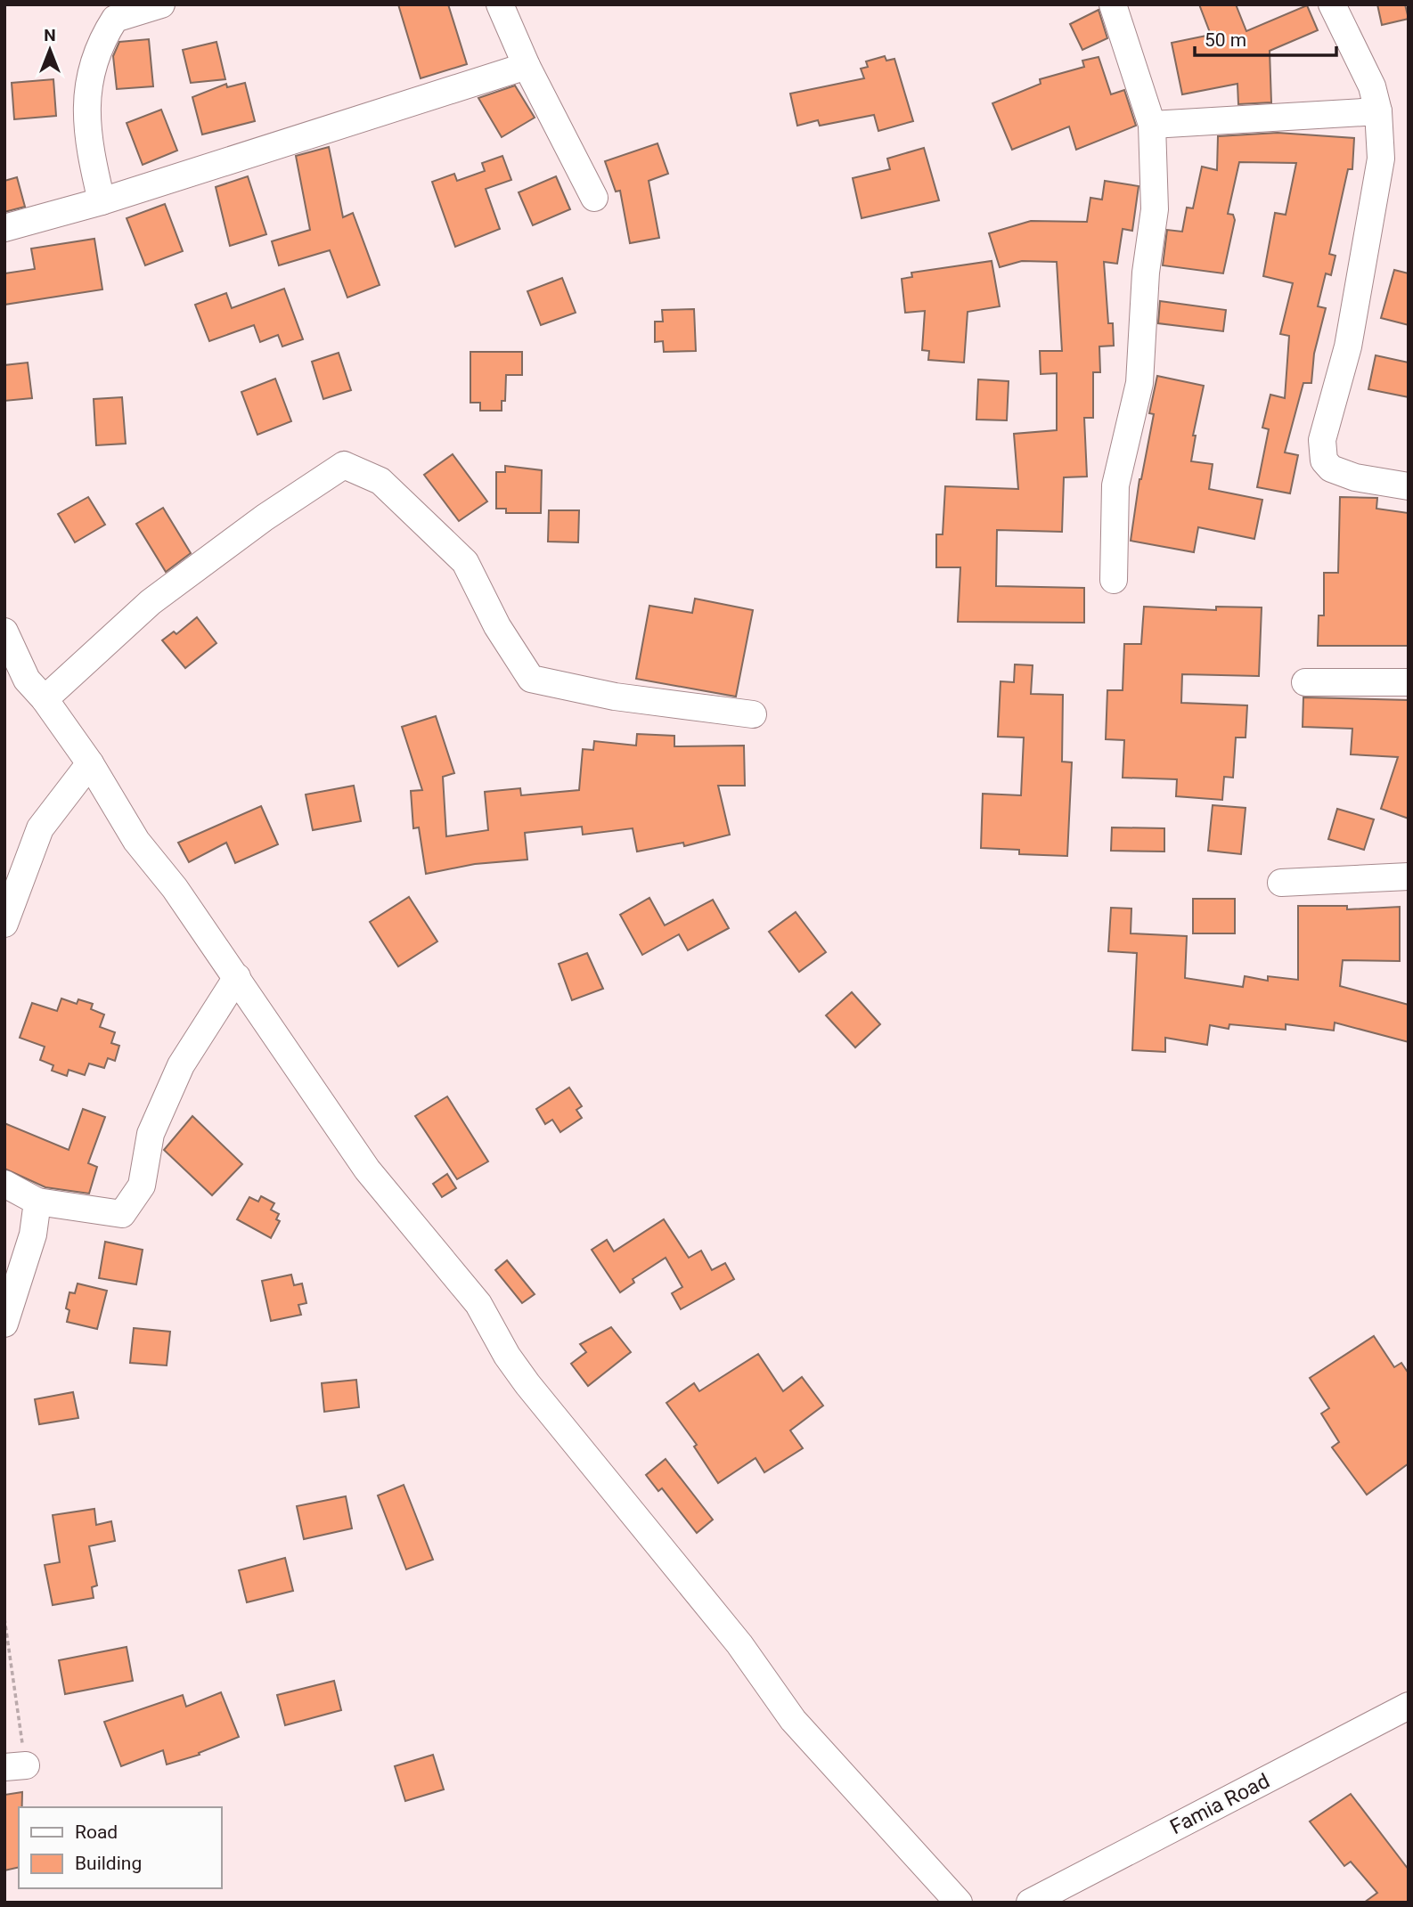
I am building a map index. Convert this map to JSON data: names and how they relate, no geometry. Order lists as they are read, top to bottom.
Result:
{
  "streets": {
    "street": ["Famia Road"]
  },
  "legend": ["Road", "Building"],
  "scale_bar": "50 m",
  "north": "top"
}
